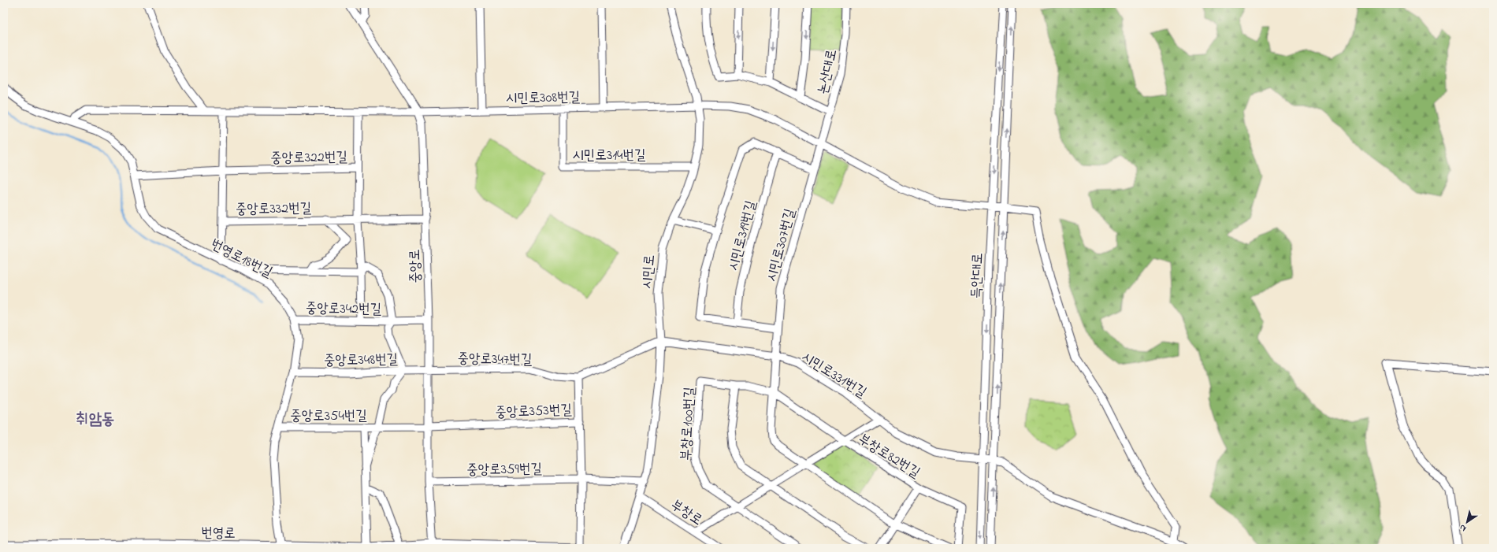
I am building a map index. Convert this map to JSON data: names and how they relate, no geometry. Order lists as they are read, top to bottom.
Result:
{
  "streets": {
    "street": [
      "논산대로",
      "시민로308번길",
      "시민로314번길",
      "중앙로322번길",
      "중앙로332번길",
      "시민로319번길",
      "시민로307번길",
      "번영로18번길",
      "중앙로",
      "시민로",
      "득안대로",
      "중앙로342번길",
      "중앙로347번길",
      "중앙로348번길",
      "시민로331번길",
      "중앙로353번길",
      "중앙로354번길",
      "부창로100번길",
      "부창로82번길",
      "중앙로359번길",
      "부창로",
      "번영로"
    ]
  },
  "crossings": [
    ["논산대로", "시민로307번길"],
    ["시민로308번길", "시민로314번길"],
    ["시민로308번길", "중앙로"],
    ["시민로308번길", "시민로"],
    ["시민로314번길", "시민로"],
    ["중앙로322번길", "번영로18번길"],
    ["중앙로332번길", "중앙로"],
    ["시민로319번길", "시민로"],
    ["시민로307번길", "시민로331번길"],
    ["번영로18번길", "중앙로342번길"],
    ["번영로18번길", "중앙로348번길"],
    ["번영로18번길", "중앙로354번길"],
    ["번영로18번길", "번영로"],
    ["중앙로", "중앙로342번길"],
    ["중앙로", "중앙로347번길"],
    ["중앙로", "중앙로348번길"],
    ["중앙로", "중앙로353번길"],
    ["중앙로", "중앙로354번길"],
    ["중앙로", "중앙로359번길"],
    ["중앙로", "번영로"],
    ["시민로", "중앙로347번길"],
    ["시민로", "시민로331번길"],
    ["시민로", "중앙로359번길"],
    ["시민로", "부창로"],
    ["득안대로", "시민로331번길"],
    ["중앙로342번길", "중앙로348번길"],
    ["중앙로342번길", "중앙로354번길"],
    ["중앙로347번길", "중앙로348번길"],
    ["중앙로347번길", "시민로331번길"],
    ["중앙로348번길", "중앙로354번길"],
    ["중앙로353번길", "중앙로354번길"],
    ["중앙로353번길", "중앙로359번길"]
  ],
  "districts": ["취암동"],
  "north": "bottom left"
}
